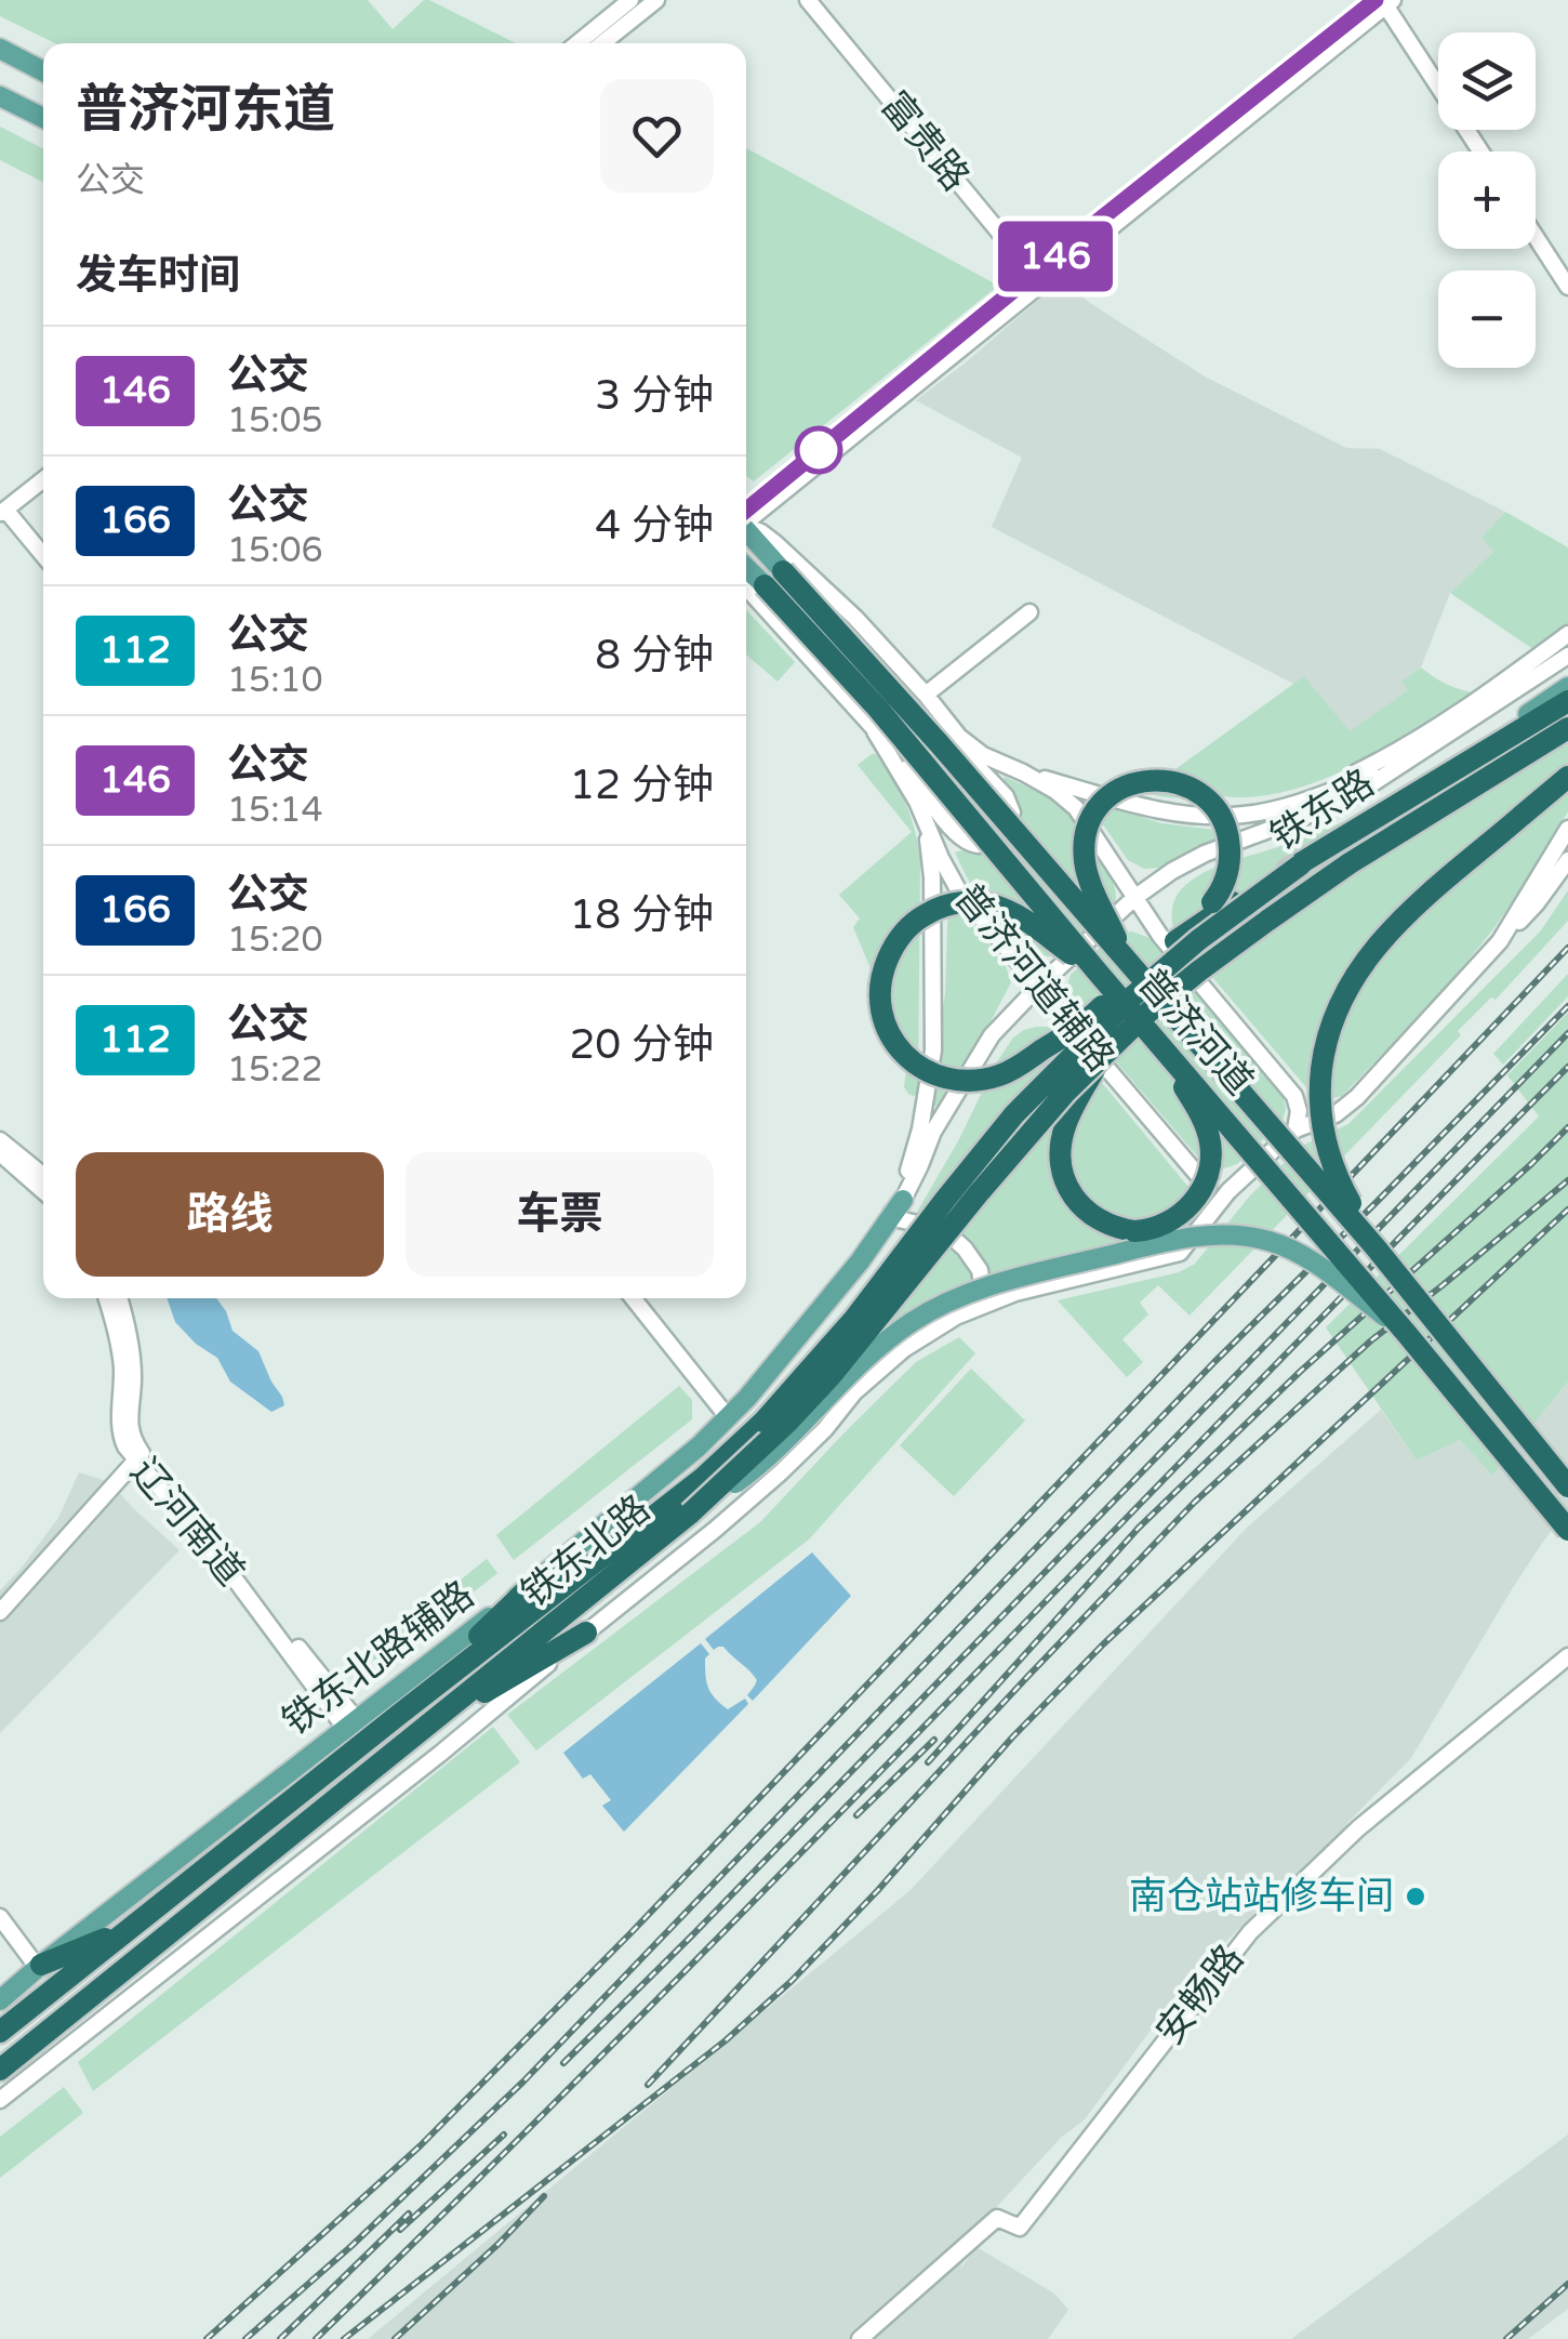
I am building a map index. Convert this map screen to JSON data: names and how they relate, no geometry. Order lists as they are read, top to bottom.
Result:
{
  "streets": {
    "highway": ["铁东路", "普济河道", "铁东北路"],
    "main road": ["铁东北路辅路"],
    "street": [
      "富贵路",
      "普济河道辅路",
      "辽河南道",
      "安畅路"
    ]
  },
  "crossings": [
    ["铁东路", "普济河道辅路"],
    ["铁东路", "铁东北路"],
    ["辽河南道", "铁东北路辅路"]
  ],
  "places": ["南仓站站修车间"],
  "lines": ["bus line 146"],
  "page": {
    "on_map": "146",
    "map_buttons": ["+", "−"],
    "heading": [
      ["普济河东道", "公交"],
      "发车时间"
    ],
    "list": [
      {
        "mark": "146",
        "name": "公交",
        "note": "15:05",
        "value": "3 分钟"
      },
      {
        "mark": "166",
        "name": "公交",
        "note": "15:06",
        "value": "4 分钟"
      },
      {
        "mark": "112",
        "name": "公交",
        "note": "15:10",
        "value": "8 分钟"
      },
      {
        "mark": "146",
        "name": "公交",
        "note": "15:14",
        "value": "12 分钟"
      },
      {
        "mark": "166",
        "name": "公交",
        "note": "15:20",
        "value": "18 分钟"
      },
      {
        "mark": "112",
        "name": "公交",
        "note": "15:22",
        "value": "20 分钟"
      }
    ],
    "buttons": ["路线", "车票"]
  }
}
